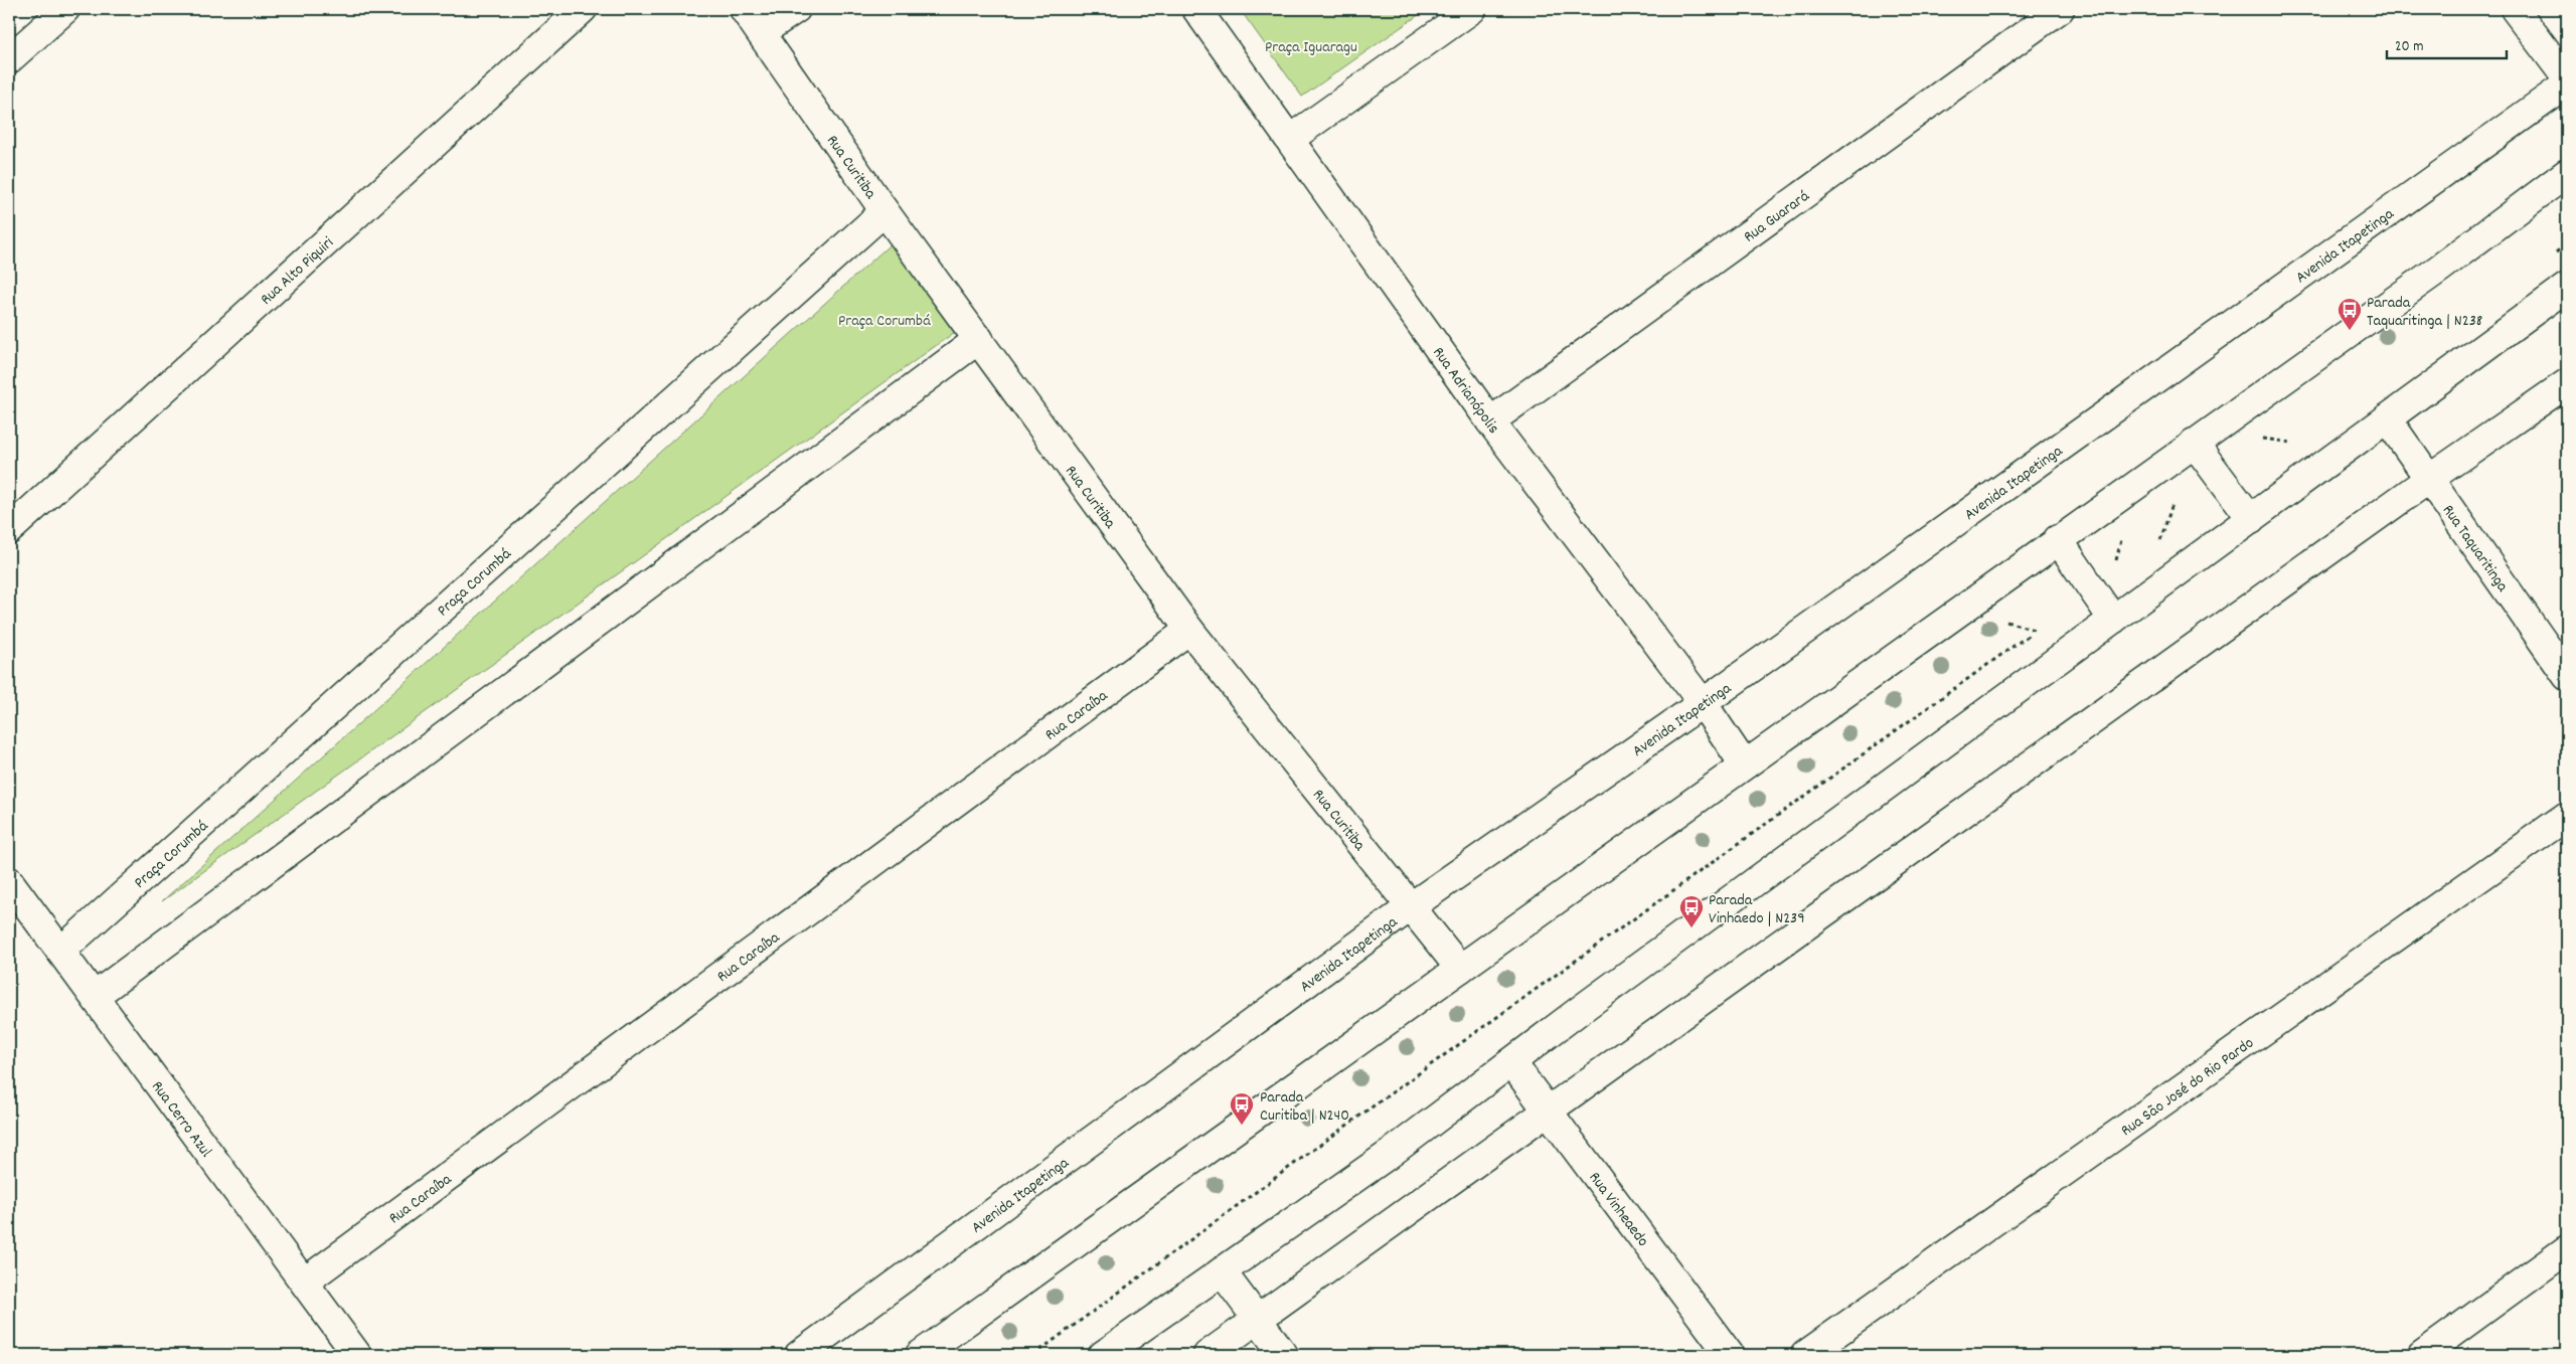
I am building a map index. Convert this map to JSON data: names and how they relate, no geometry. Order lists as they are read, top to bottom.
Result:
{
  "streets": {
    "street": [
      "Rua Curitiba",
      "Rua Guarará",
      "Avenida Itapetinga",
      "Rua Alto Piquiri",
      "Rua Adrianópolis",
      "Rua Taquaritinga",
      "Praça Corumbá",
      "Rua Caraíba",
      "Rua São José do Rio Pardo",
      "Rua Cerro Azul",
      "Rua Vinheaedo"
    ]
  },
  "crossings": [
    ["Rua Curitiba", "Avenida Itapetinga"],
    ["Rua Curitiba", "Praça Corumbá"],
    ["Rua Curitiba", "Rua Caraíba"],
    ["Rua Guarará", "Rua Adrianópolis"],
    ["Avenida Itapetinga", "Rua Adrianópolis"],
    ["Praça Corumbá", "Rua Cerro Azul"],
    ["Rua Caraíba", "Rua Cerro Azul"]
  ],
  "parks": ["Praça Iguaragu", "Praça Corumbá"],
  "places": {
    "bus stop": ["Parada Taquaritinga | N238", "Parada Vinhaedo | N239", "Parada Curitiba | N240"]
  },
  "scale_bar": "20 m"
}
